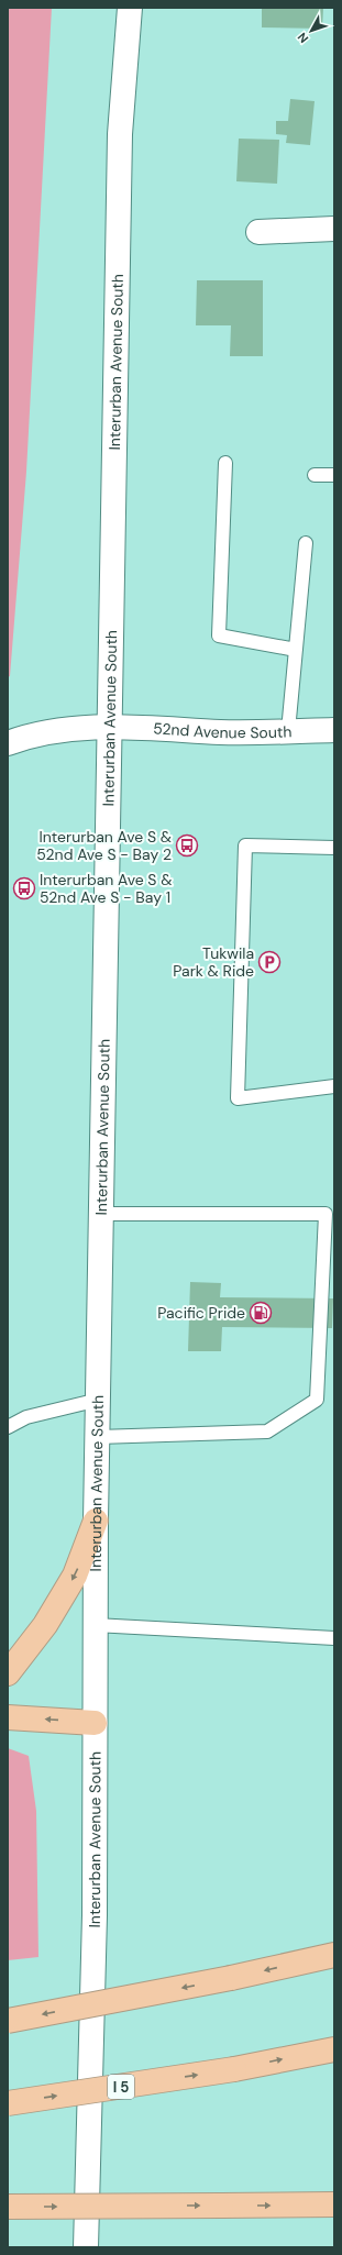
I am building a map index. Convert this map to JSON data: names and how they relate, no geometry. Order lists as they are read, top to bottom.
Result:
{
  "streets": {
    "highway": ["I 5"],
    "main road": ["Interurban Avenue South", "52nd Avenue South"]
  },
  "crossings": [
    ["Interurban Avenue South", "52nd Avenue South"]
  ],
  "places": {
    "bus stop": ["Interurban Ave S & 52nd Ave S - Bay 2", "Interurban Ave S & 52nd Ave S - Bay 1"],
    "parking": ["Tukwila Park & Ride"],
    "fuel station": ["Pacific Pride"]
  },
  "north": "bottom left"
}
